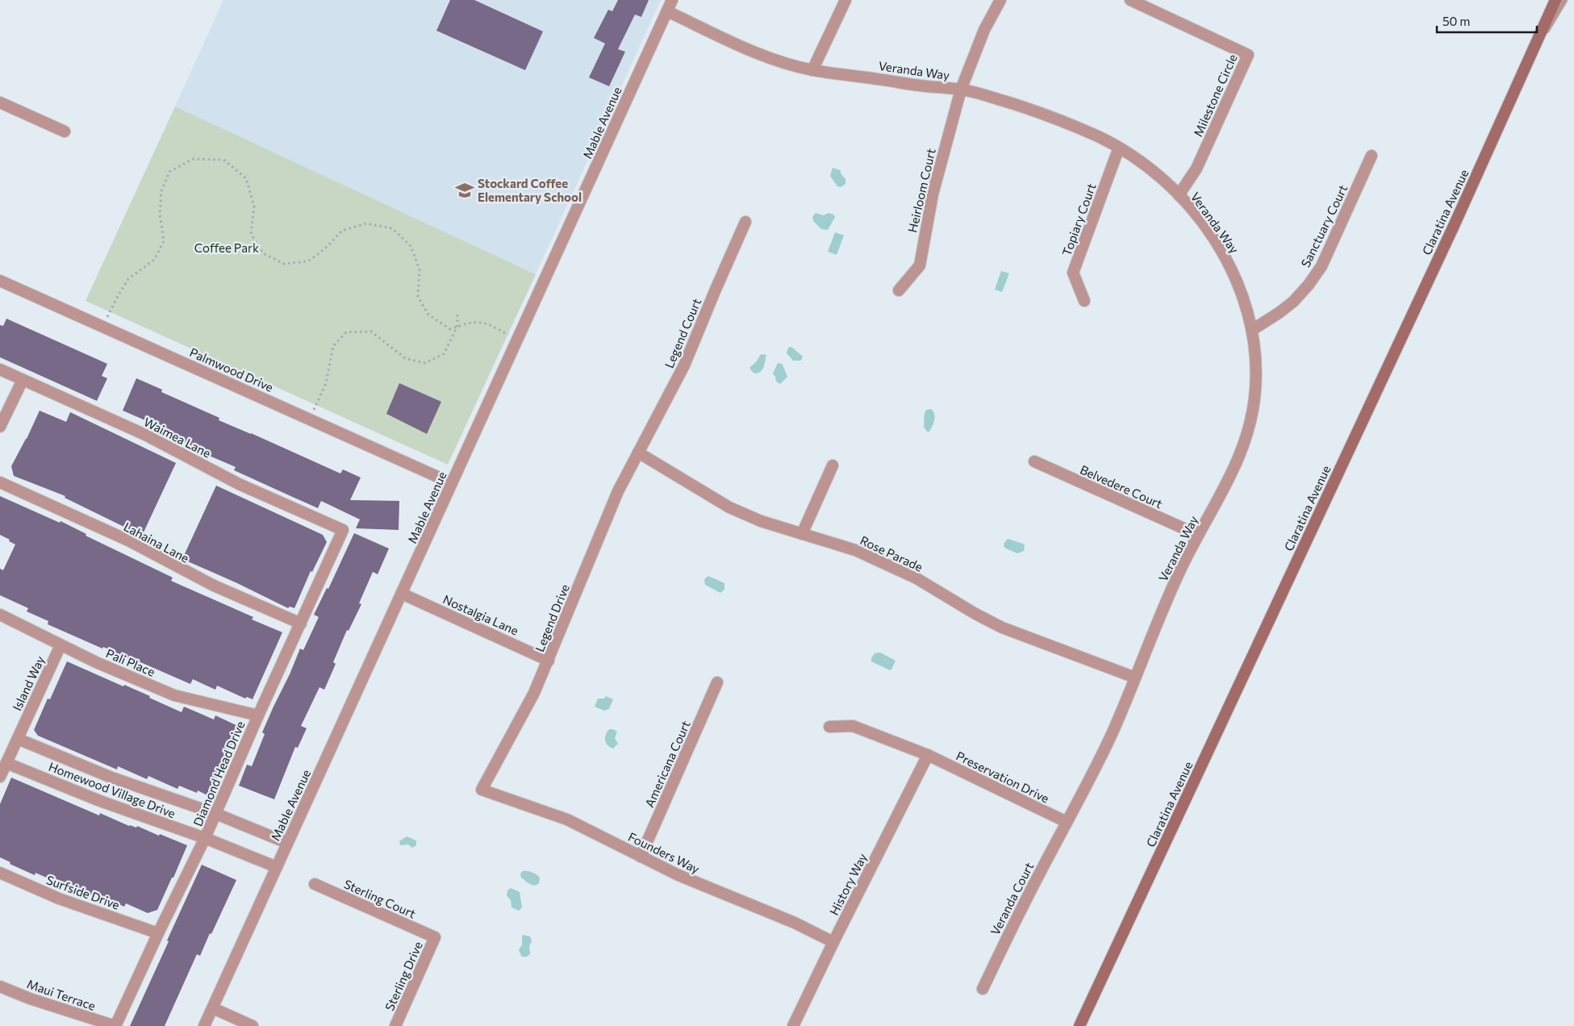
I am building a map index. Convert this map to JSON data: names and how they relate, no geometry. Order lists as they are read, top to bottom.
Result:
{
  "streets": {
    "main road": ["Claratina Avenue"],
    "street": [
      "Veranda Way",
      "Milestone Circle",
      "Mable Avenue",
      "Heirloom Court",
      "Topiary Court",
      "Sanctuary Court",
      "Legend Court",
      "Palmwood Drive",
      "Waimea Lane",
      "Belvedere Court",
      "Lahaina Lane",
      "Rose Parade",
      "Nostalgia Lane",
      "Legend Drive",
      "Pali Place",
      "Island Way",
      "Americana Court",
      "Diamond Head Drive",
      "Preservation Drive",
      "Homewood Village Drive",
      "Founders Way",
      "History Way",
      "Surfside Drive",
      "Sterling Court",
      "Veranda Court",
      "Sterling Drive",
      "Maui Terrace"
    ]
  },
  "crossings": [
    ["Veranda Way", "Milestone Circle"],
    ["Veranda Way", "Mable Avenue"],
    ["Veranda Way", "Heirloom Court"],
    ["Veranda Way", "Topiary Court"],
    ["Veranda Way", "Sanctuary Court"],
    ["Veranda Way", "Belvedere Court"],
    ["Veranda Way", "Rose Parade"],
    ["Veranda Way", "Preservation Drive"],
    ["Veranda Way", "Veranda Court"],
    ["Mable Avenue", "Palmwood Drive"],
    ["Mable Avenue", "Nostalgia Lane"],
    ["Mable Avenue", "Homewood Village Drive"],
    ["Legend Court", "Rose Parade"],
    ["Legend Court", "Legend Drive"],
    ["Waimea Lane", "Diamond Head Drive"],
    ["Lahaina Lane", "Diamond Head Drive"],
    ["Rose Parade", "Legend Drive"],
    ["Nostalgia Lane", "Legend Drive"],
    ["Legend Drive", "Founders Way"],
    ["Pali Place", "Island Way"],
    ["Pali Place", "Diamond Head Drive"],
    ["Island Way", "Homewood Village Drive"],
    ["Americana Court", "Founders Way"],
    ["Diamond Head Drive", "Homewood Village Drive"],
    ["Diamond Head Drive", "Surfside Drive"],
    ["Diamond Head Drive", "Maui Terrace"],
    ["Preservation Drive", "History Way"],
    ["Preservation Drive", "Veranda Court"],
    ["Founders Way", "History Way"],
    ["Sterling Court", "Sterling Drive"]
  ],
  "parks": ["Coffee Park"],
  "places": {
    "school or university": ["Stockard Coffee Elementary School"]
  },
  "scale_bar": "50 m"
}
